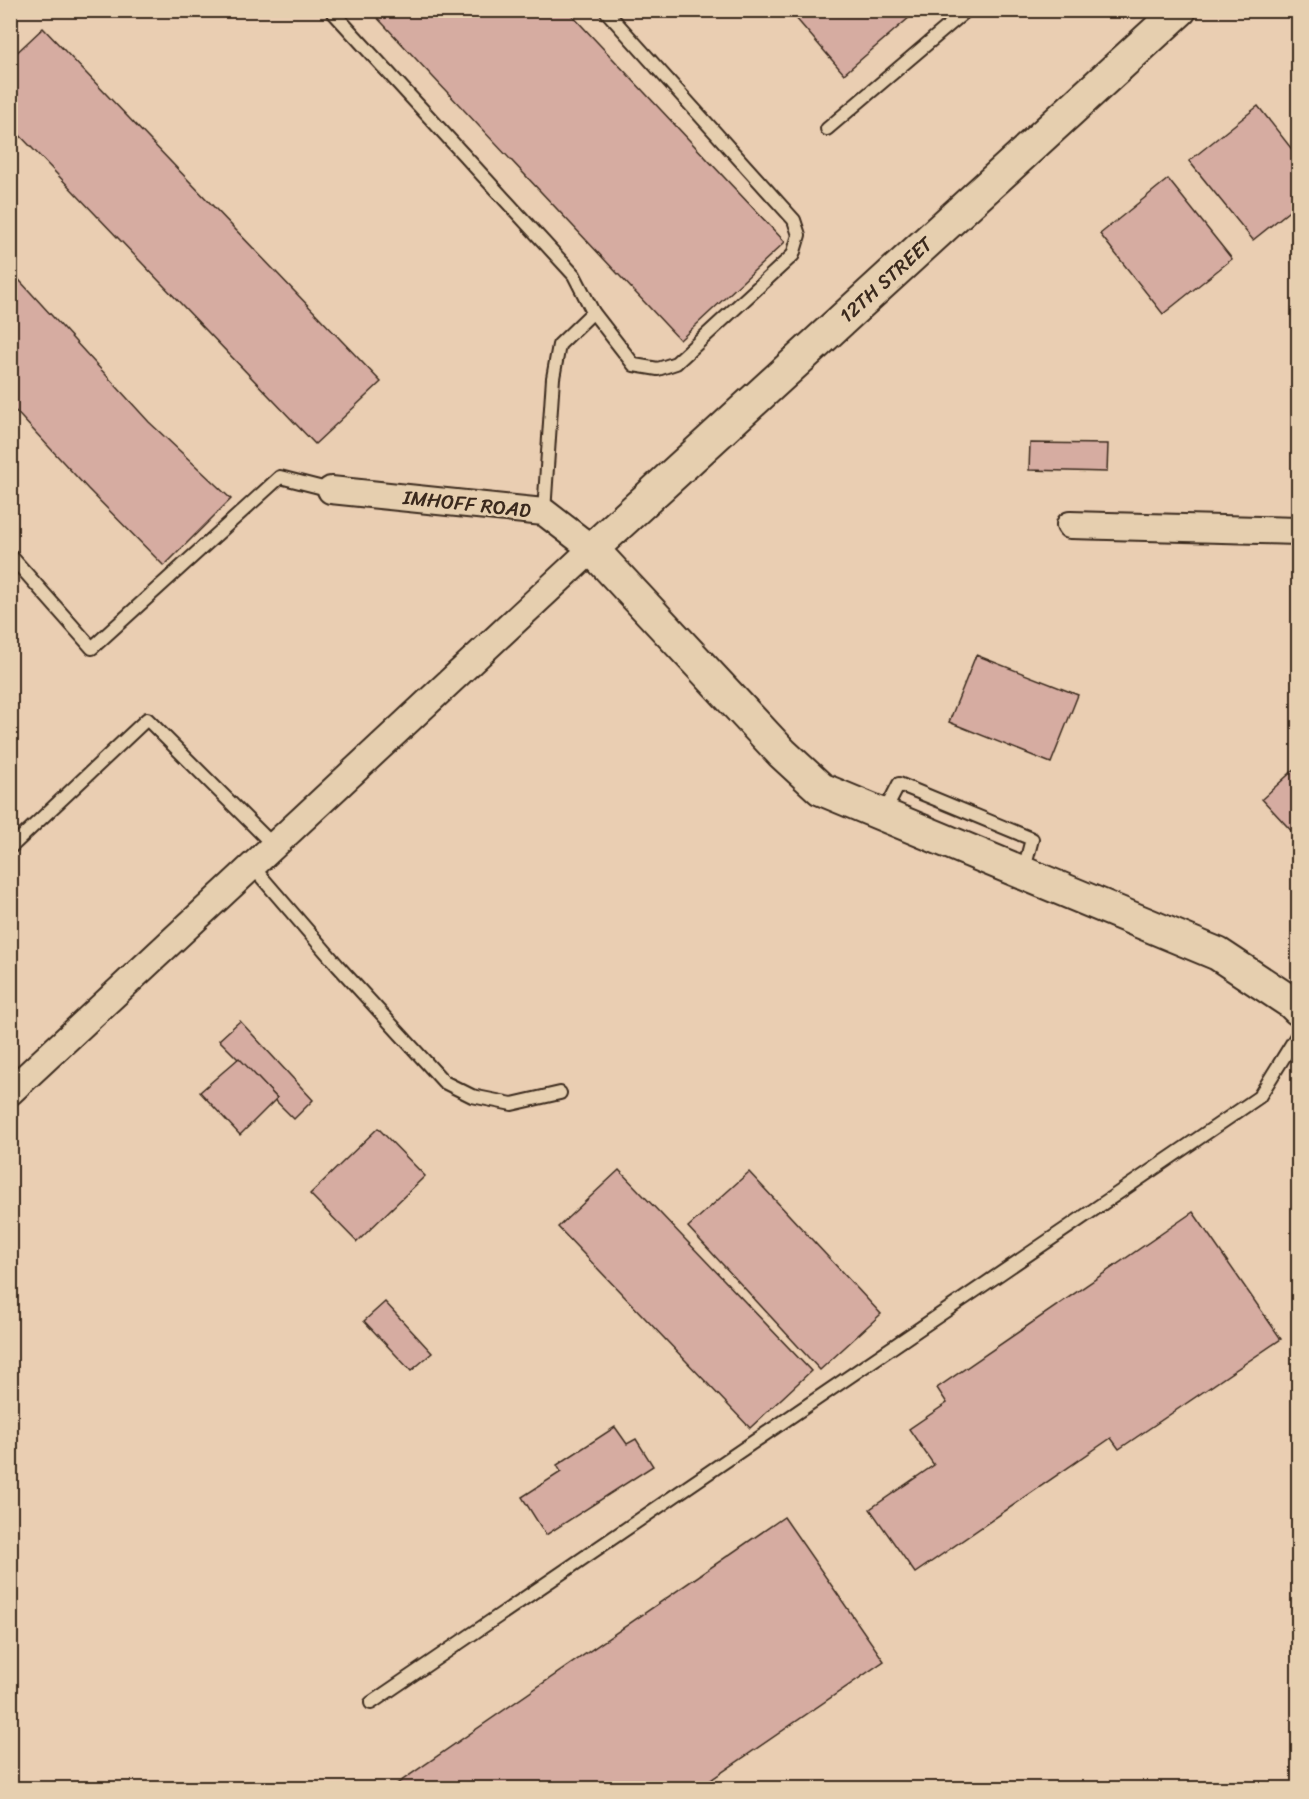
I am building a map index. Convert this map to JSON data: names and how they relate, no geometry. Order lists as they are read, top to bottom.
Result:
{
  "streets": {
    "street": ["12TH STREET", "IMHOFF ROAD"]
  },
  "crossings": [
    ["12TH STREET", "IMHOFF ROAD"]
  ]
}
